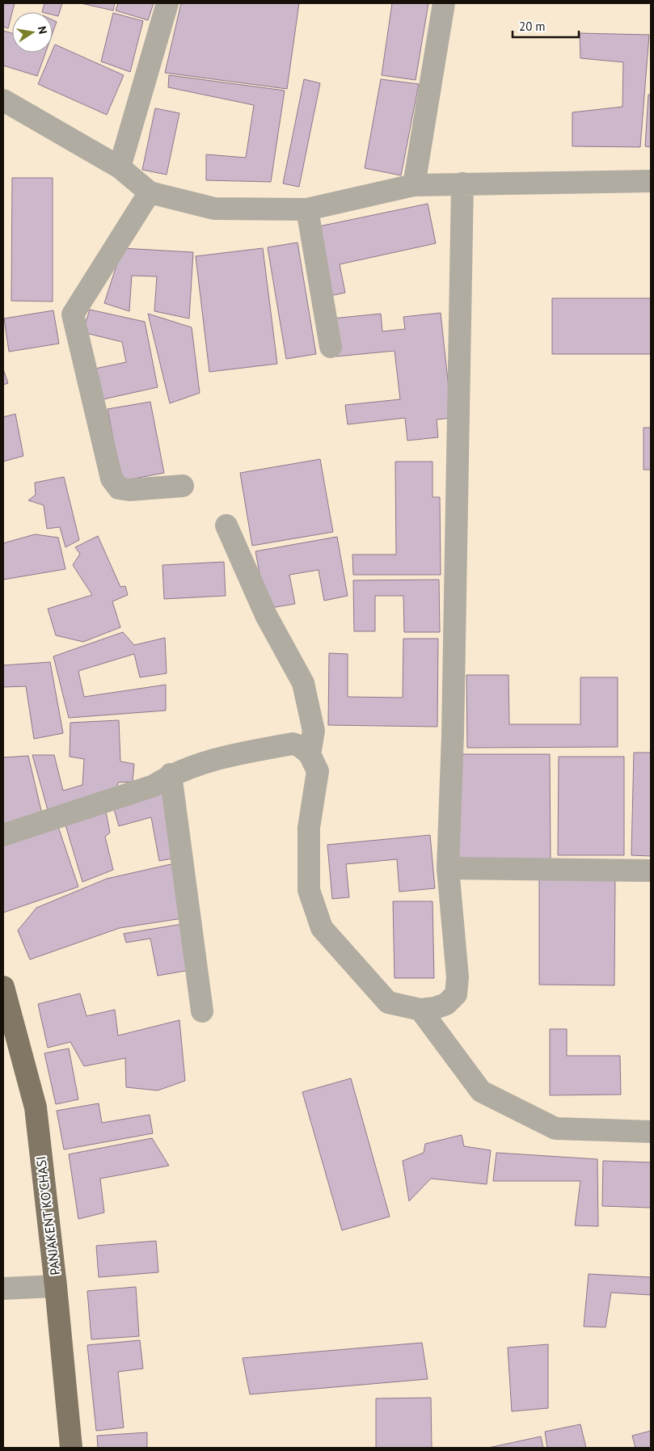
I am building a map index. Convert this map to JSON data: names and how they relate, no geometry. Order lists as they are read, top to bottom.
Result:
{
  "streets": {
    "main road": ["PANJAKENT KO'CHASI"]
  },
  "scale_bar": "20 m",
  "north": "right"
}
